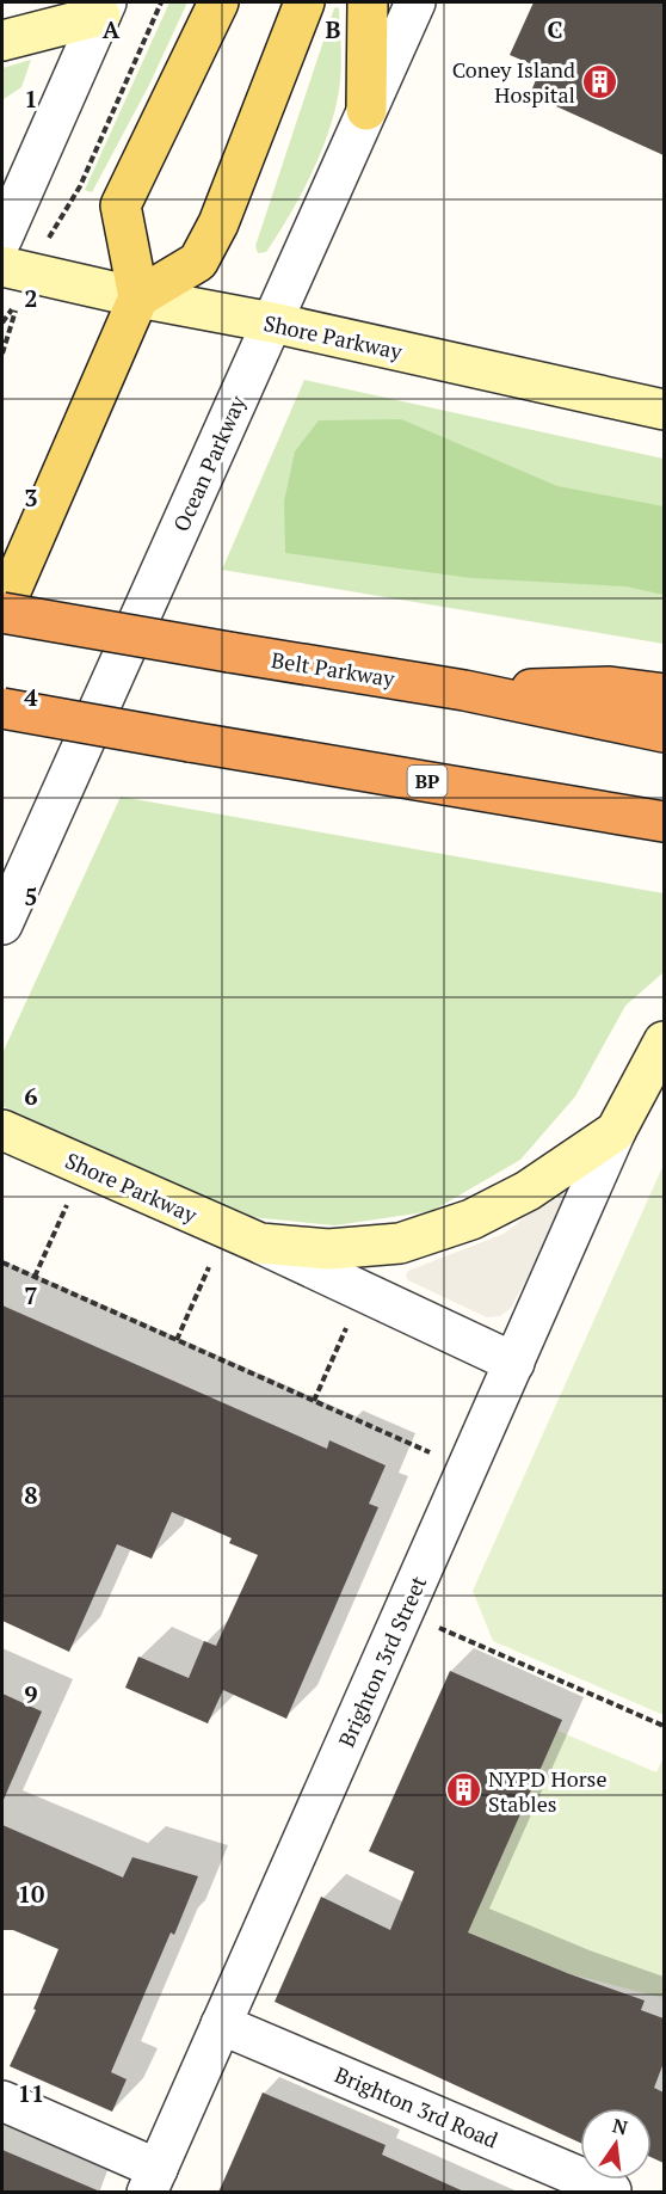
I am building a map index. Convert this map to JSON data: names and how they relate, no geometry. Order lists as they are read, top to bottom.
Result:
{
  "streets": {
    "highway": ["Belt Parkway", "BP"],
    "main road": ["Shore Parkway"],
    "street": ["Ocean Parkway", "Brighton 3rd Street", "Brighton 3rd Road"]
  },
  "crossings": [
    ["Shore Parkway", "Ocean Parkway"],
    ["Shore Parkway", "Brighton 3rd Street"],
    ["Brighton 3rd Street", "Brighton 3rd Road"]
  ],
  "places": {
    "building": ["Coney Island Hospital", "NYPD Horse Stables"]
  },
  "north": "top",
  "grid": {
    "columns": ["A", "B", "C"],
    "rows": [
      "1",
      "2",
      "3",
      "4",
      "5",
      "6",
      "7",
      "8",
      "9",
      "10",
      "11"
    ]
  }
}
